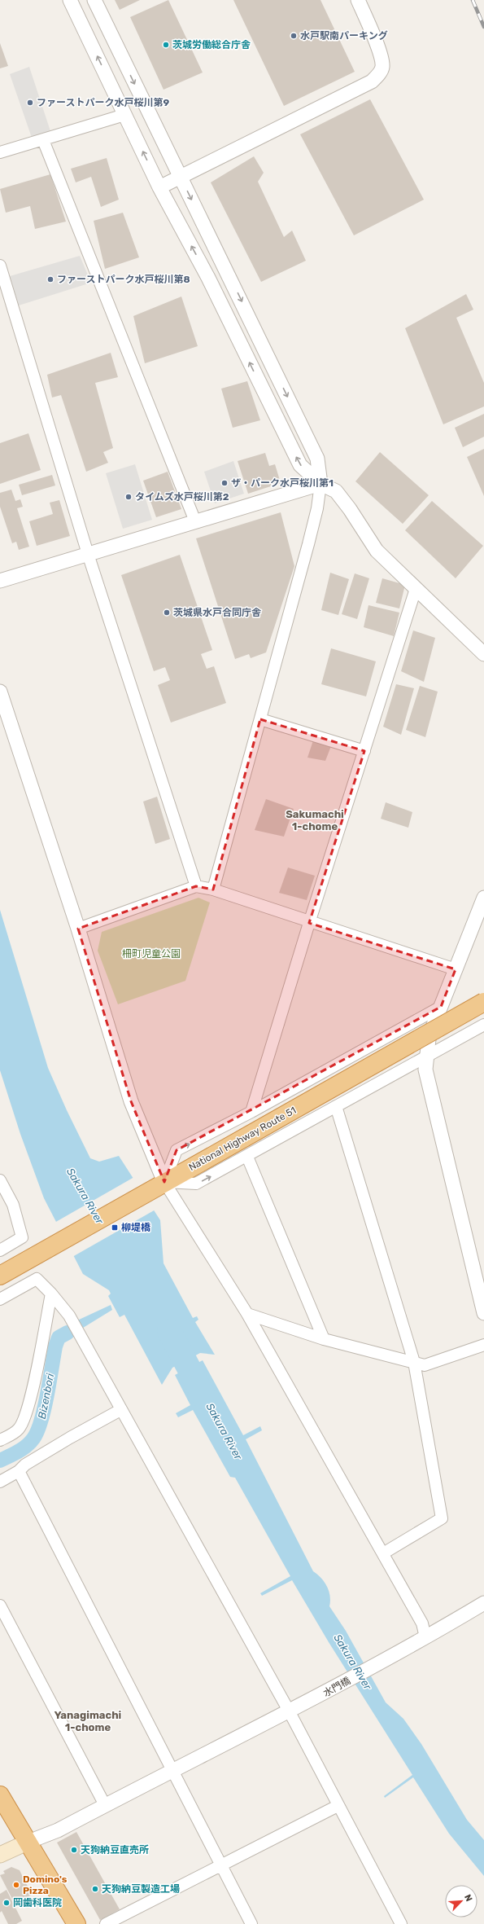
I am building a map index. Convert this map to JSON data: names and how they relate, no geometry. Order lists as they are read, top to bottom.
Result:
{
  "streets": {
    "highway": ["National Highway Route 51"],
    "street": ["水門橋"]
  },
  "districts": ["Sakumachi 1-chome", "Yanagimachi 1-chome"],
  "water": ["Sakura River", "Bizenbori"],
  "parks": ["柵町児童公園"],
  "places": {
    "other": [
      "水戸駅南パーキング",
      "茨城労働総合庁舎",
      "ファーストパーク水戸桜川第9",
      "ファーストパーク水戸桜川第8",
      "ザ・パーク水戸桜川第1",
      "タイムズ水戸桜川第2",
      "茨城県水戸合同庁舎",
      "天狗納豆直売所",
      "Domino's Pizza",
      "天狗納豆製造工場",
      "岡歯科医院"
    ],
    "transit": ["柳堤橋"]
  },
  "north": "top right"
}
